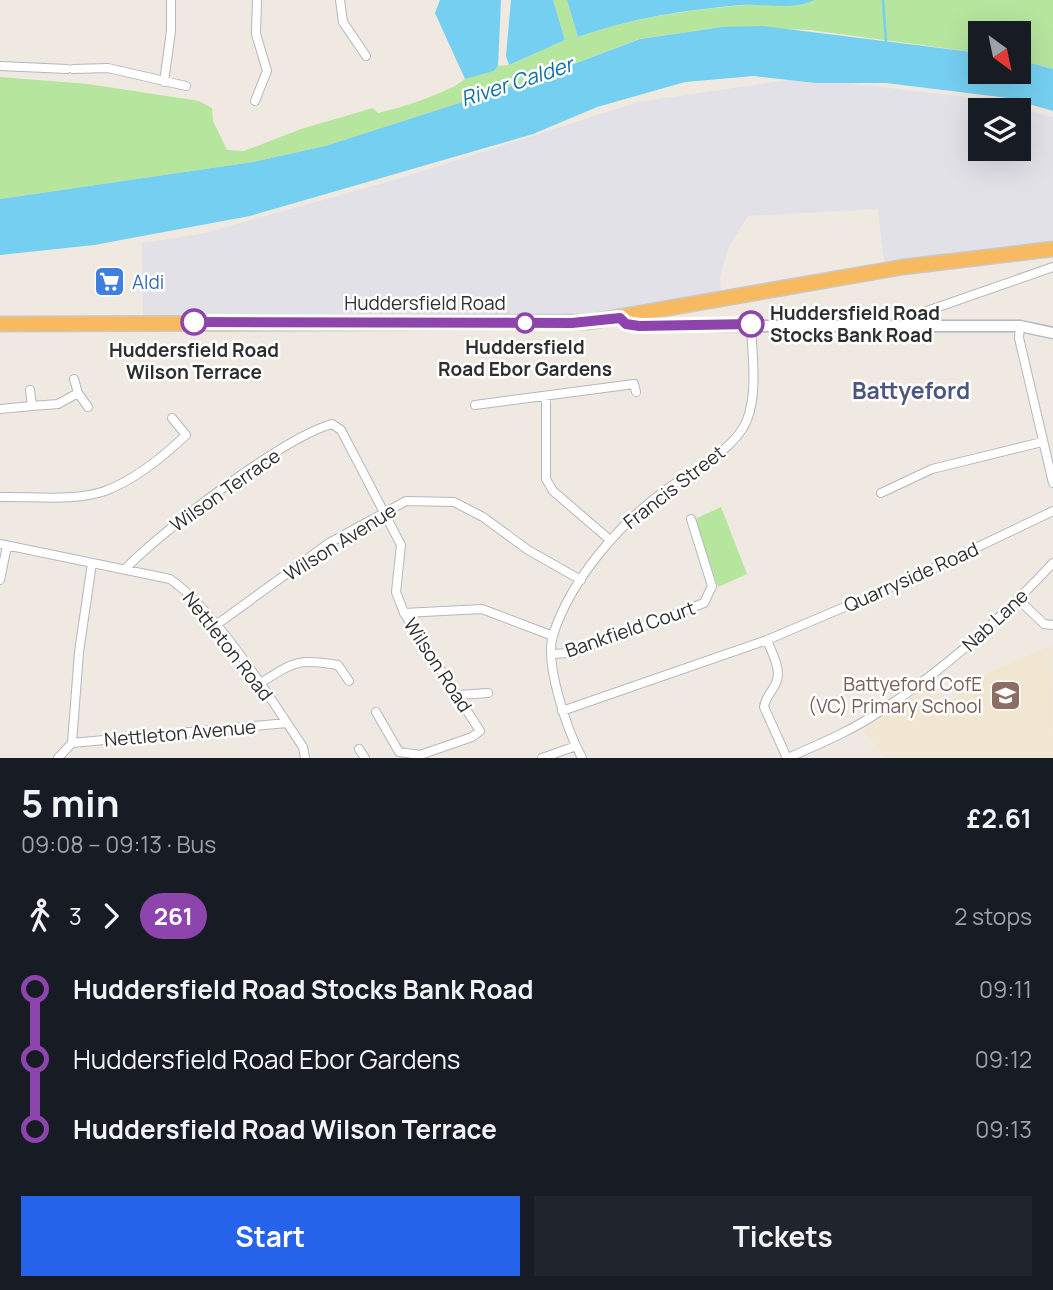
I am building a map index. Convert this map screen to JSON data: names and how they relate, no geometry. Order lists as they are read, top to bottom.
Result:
{
  "streets": {
    "highway": ["Huddersfield Road"],
    "street": [
      "Francis Street",
      "Wilson Terrace",
      "Wilson Avenue",
      "Quarryside Road",
      "Nab Lane",
      "Bankfield Court",
      "Nettleton Road",
      "Wilson Road",
      "Nettleton Avenue"
    ]
  },
  "crossings": [
    ["Francis Street", "Wilson Avenue"],
    ["Francis Street", "Quarryside Road"],
    ["Francis Street", "Bankfield Court"],
    ["Wilson Terrace", "Nettleton Road"],
    ["Wilson Terrace", "Wilson Road"],
    ["Wilson Avenue", "Nettleton Road"],
    ["Wilson Avenue", "Wilson Road"],
    ["Nettleton Road", "Nettleton Avenue"]
  ],
  "districts": ["Battyeford"],
  "water": ["River Calder"],
  "places": {
    "supermarket": ["Aldi"],
    "other": ["Huddersfield Road Wilson Terrace", "Huddersfield Road Ebor Gardens", "Huddersfield Road Stocks Bank Road"],
    "school or university": ["Battyeford CofE (VC) Primary School"]
  },
  "lines": ["bus line 261"],
  "north": "bottom right",
  "page": {
    "heading": ["5 min", "09:08 – 09:13 · Bus", "£2.61"],
    "legs": ["3", "261", "2 stops"],
    "list": [
      {
        "name": "Huddersfield Road Stocks Bank Road",
        "value": "09:11"
      },
      {
        "name": "Huddersfield Road Ebor Gardens",
        "value": "09:12"
      },
      {
        "name": "Huddersfield Road Wilson Terrace",
        "value": "09:13"
      }
    ],
    "buttons": ["Start", "Tickets"]
  }
}
